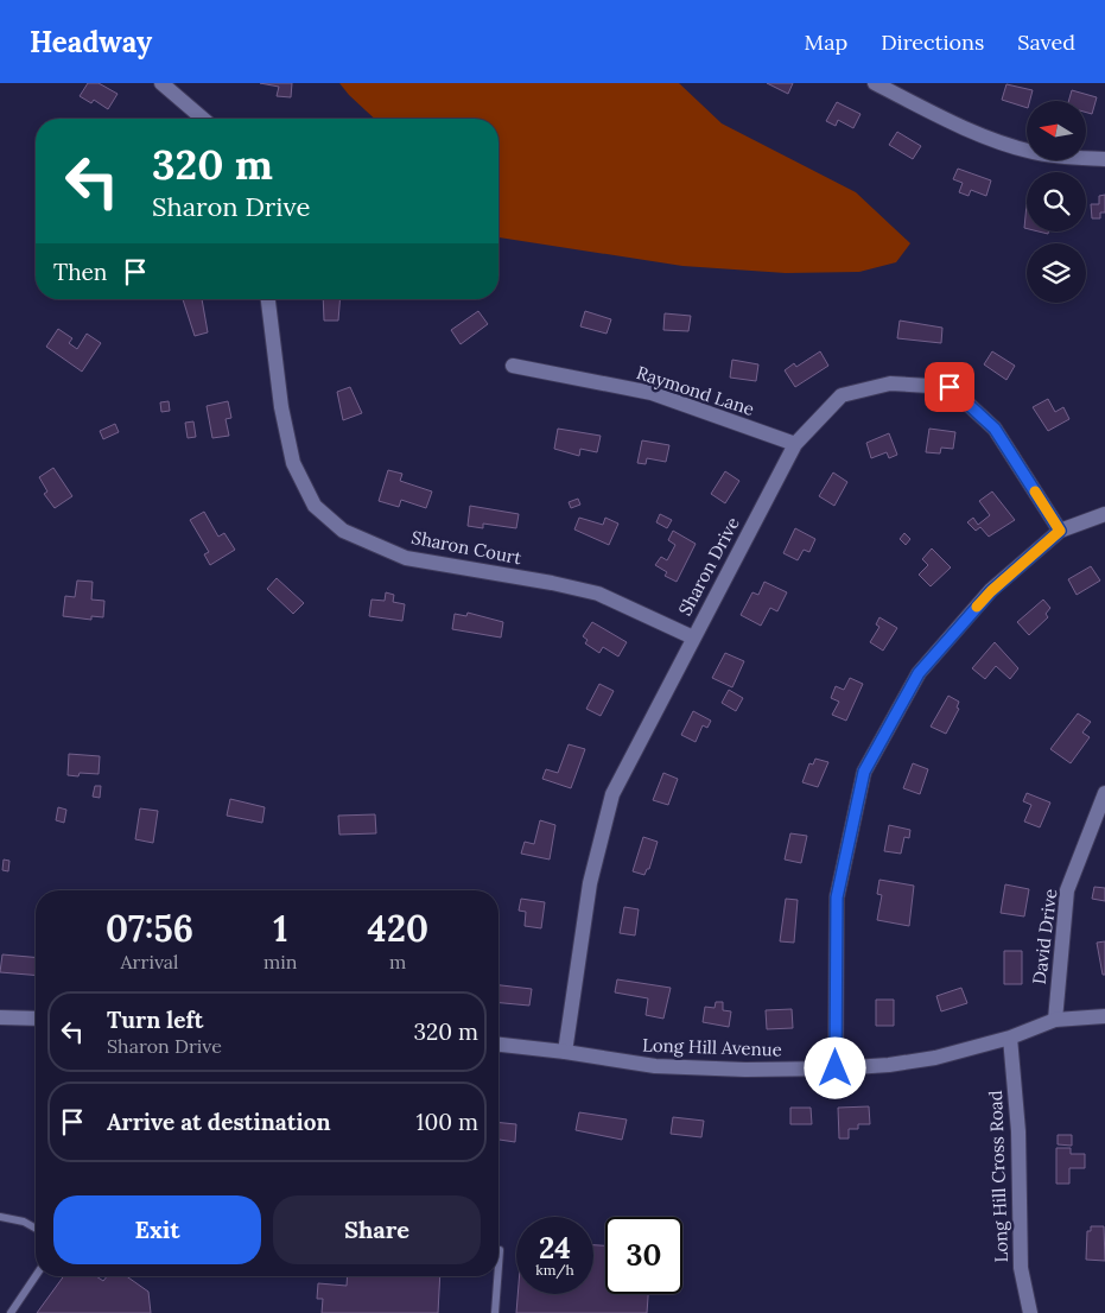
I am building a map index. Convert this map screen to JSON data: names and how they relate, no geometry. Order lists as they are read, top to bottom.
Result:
{
  "streets": {
    "street": [
      "Raymond Lane",
      "Sharon Court",
      "Sharon Drive",
      "David Drive",
      "Long Hill Avenue",
      "Long Hill Cross Road"
    ]
  },
  "crossings": [
    ["Raymond Lane", "Sharon Drive"],
    ["Sharon Court", "Sharon Drive"],
    ["Sharon Drive", "Long Hill Avenue"],
    ["David Drive", "Long Hill Avenue"],
    ["Long Hill Avenue", "Long Hill Cross Road"]
  ],
  "north": "left",
  "page": {
    "header": "Headway",
    "nav": ["Map", "Directions", "Saved"],
    "turn": ["320 m", "Sharon Drive"],
    "then": "Then",
    "eta": [
      "07:56",
      "Arrival",
      "1",
      "min",
      "420",
      "m"
    ],
    "list": [
      {
        "name": "Turn left",
        "note": "Sharon Drive",
        "value": "320 m"
      },
      {
        "name": "Arrive at destination",
        "value": "100 m"
      }
    ],
    "buttons": ["Exit", "Share"],
    "speed": "24 km/h",
    "limit": "30"
  }
}
